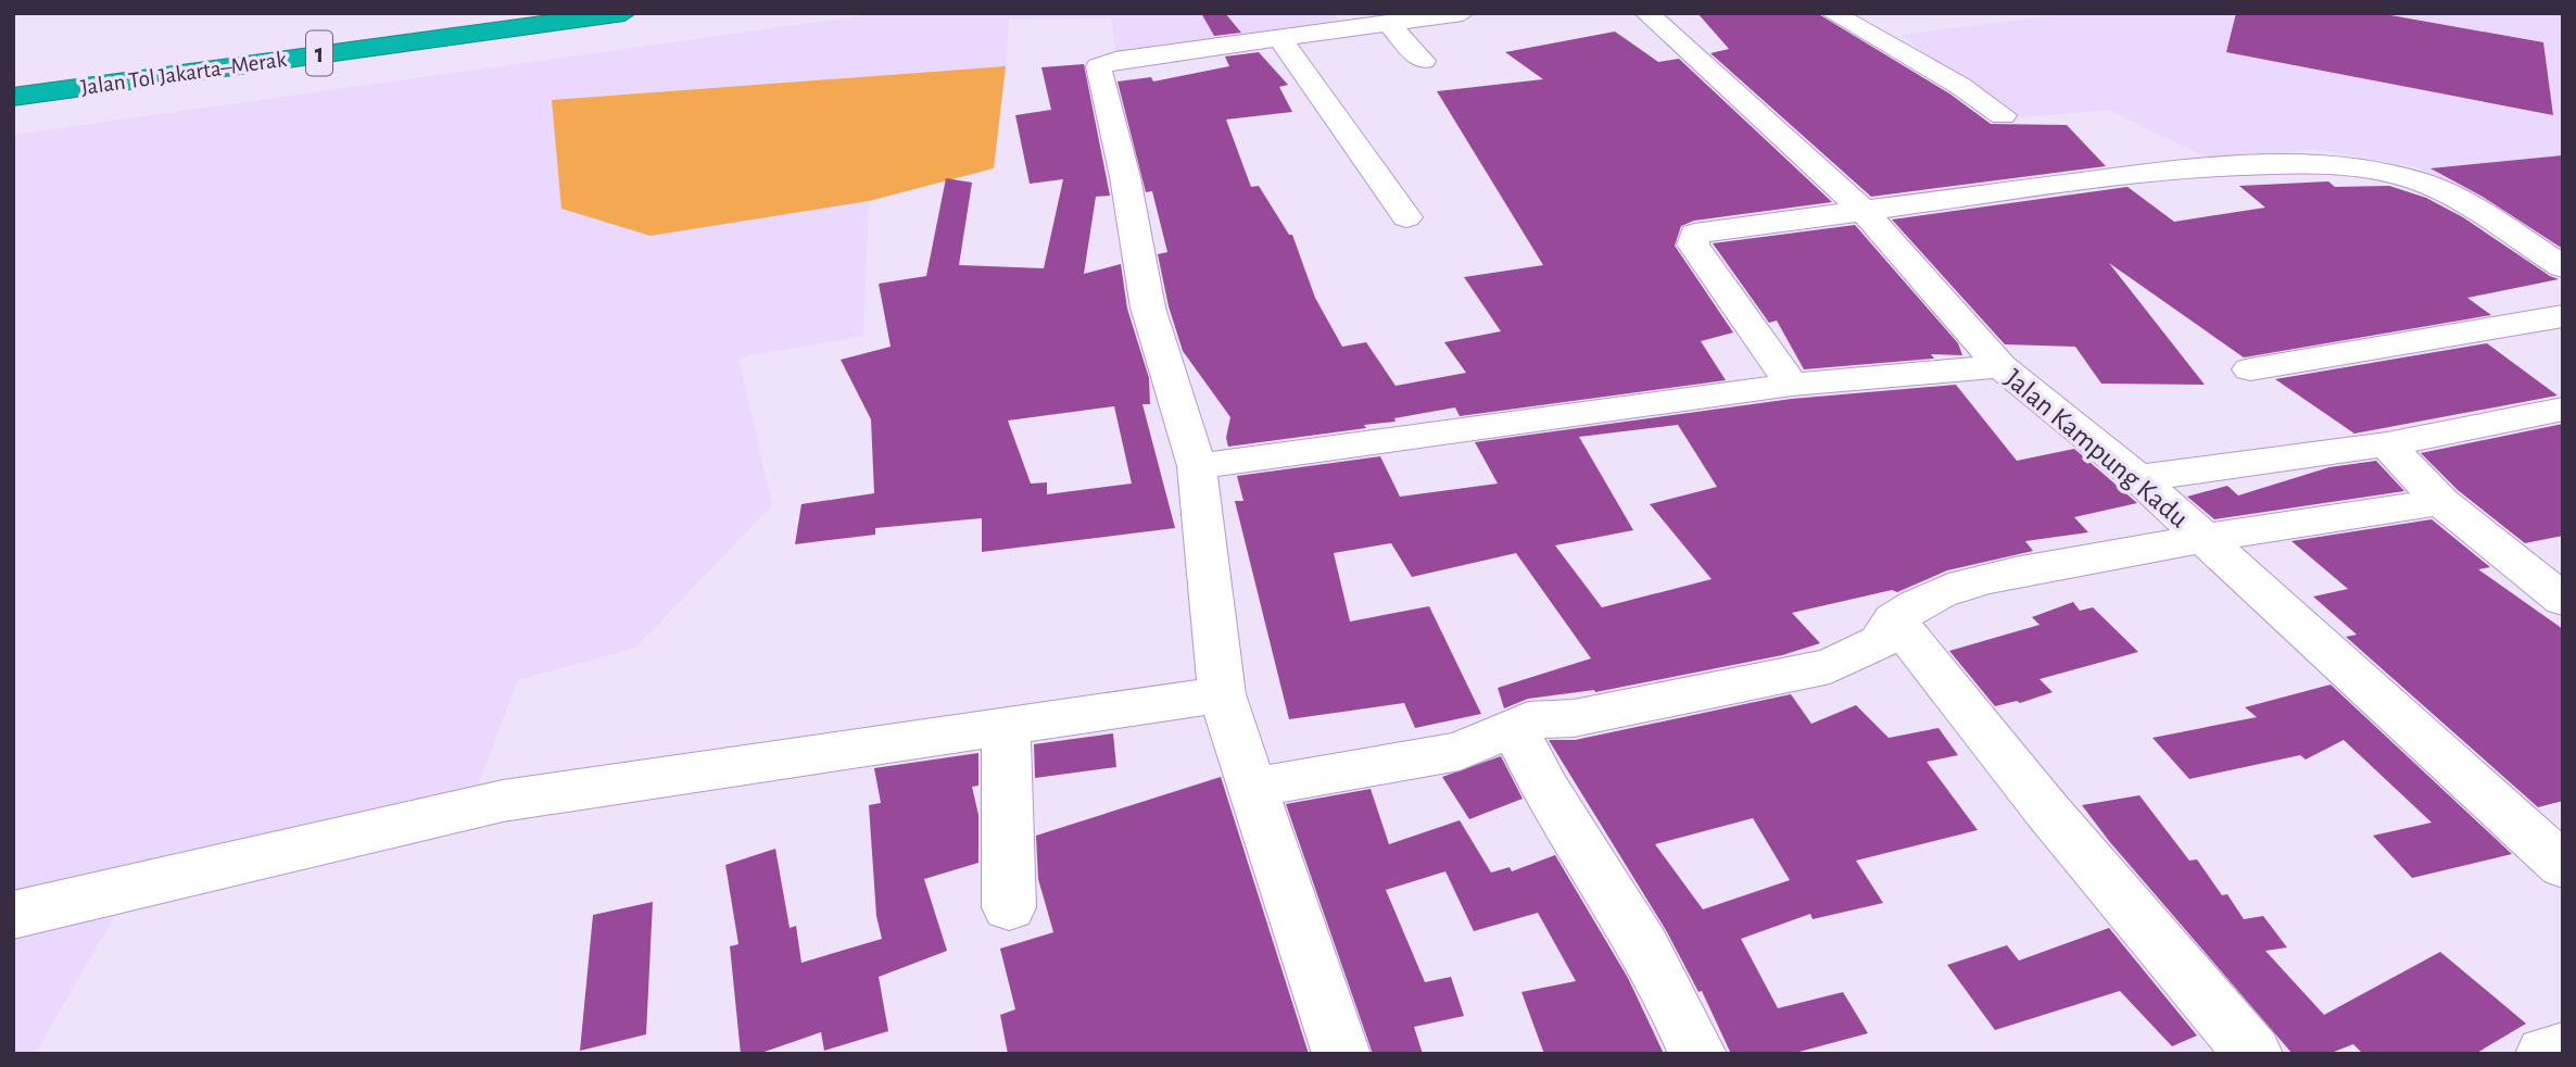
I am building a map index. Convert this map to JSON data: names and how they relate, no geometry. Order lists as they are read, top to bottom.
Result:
{
  "streets": {
    "highway": ["1", "Jalan Tol Jakarta–Merak"],
    "street": ["Jalan Kampung Kadu"]
  }
}
